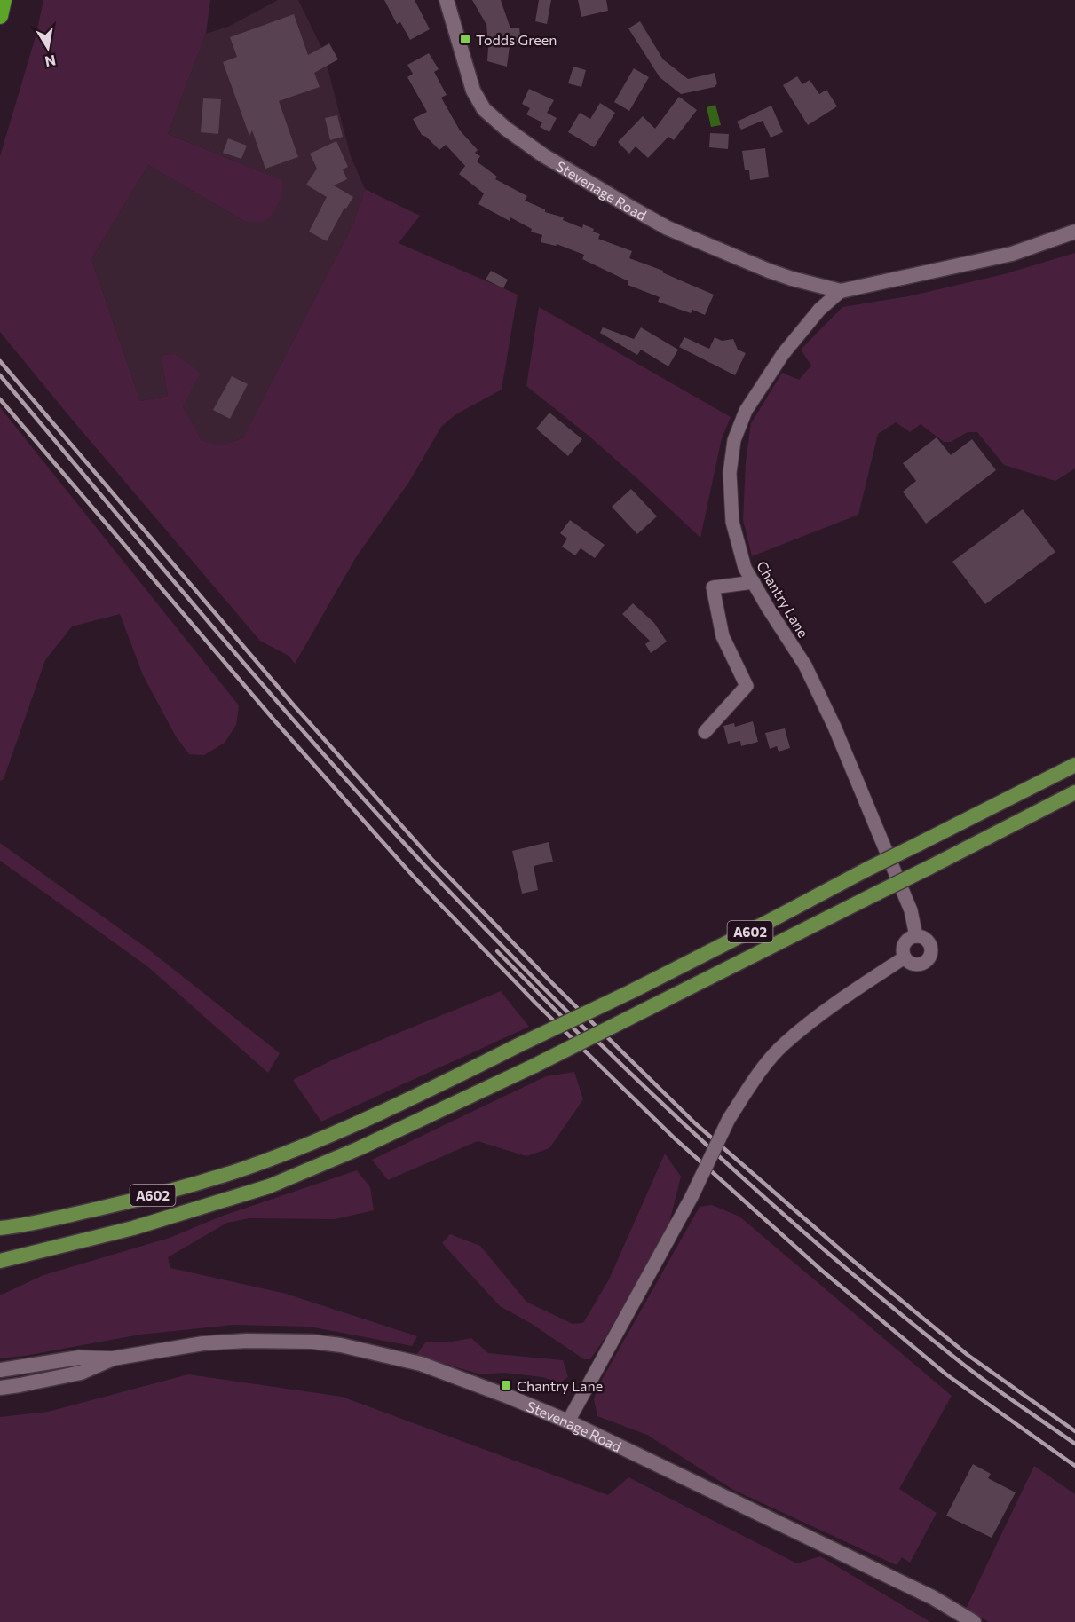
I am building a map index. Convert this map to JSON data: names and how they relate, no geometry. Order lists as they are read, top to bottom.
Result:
{
  "streets": {
    "main road": ["A602"],
    "street": ["Stevenage Road", "Chantry Lane"]
  },
  "crossings": [
    ["Stevenage Road", "Chantry Lane"]
  ],
  "places": {
    "transit": ["Todds Green", "Chantry Lane"]
  },
  "north": "bottom"
}
